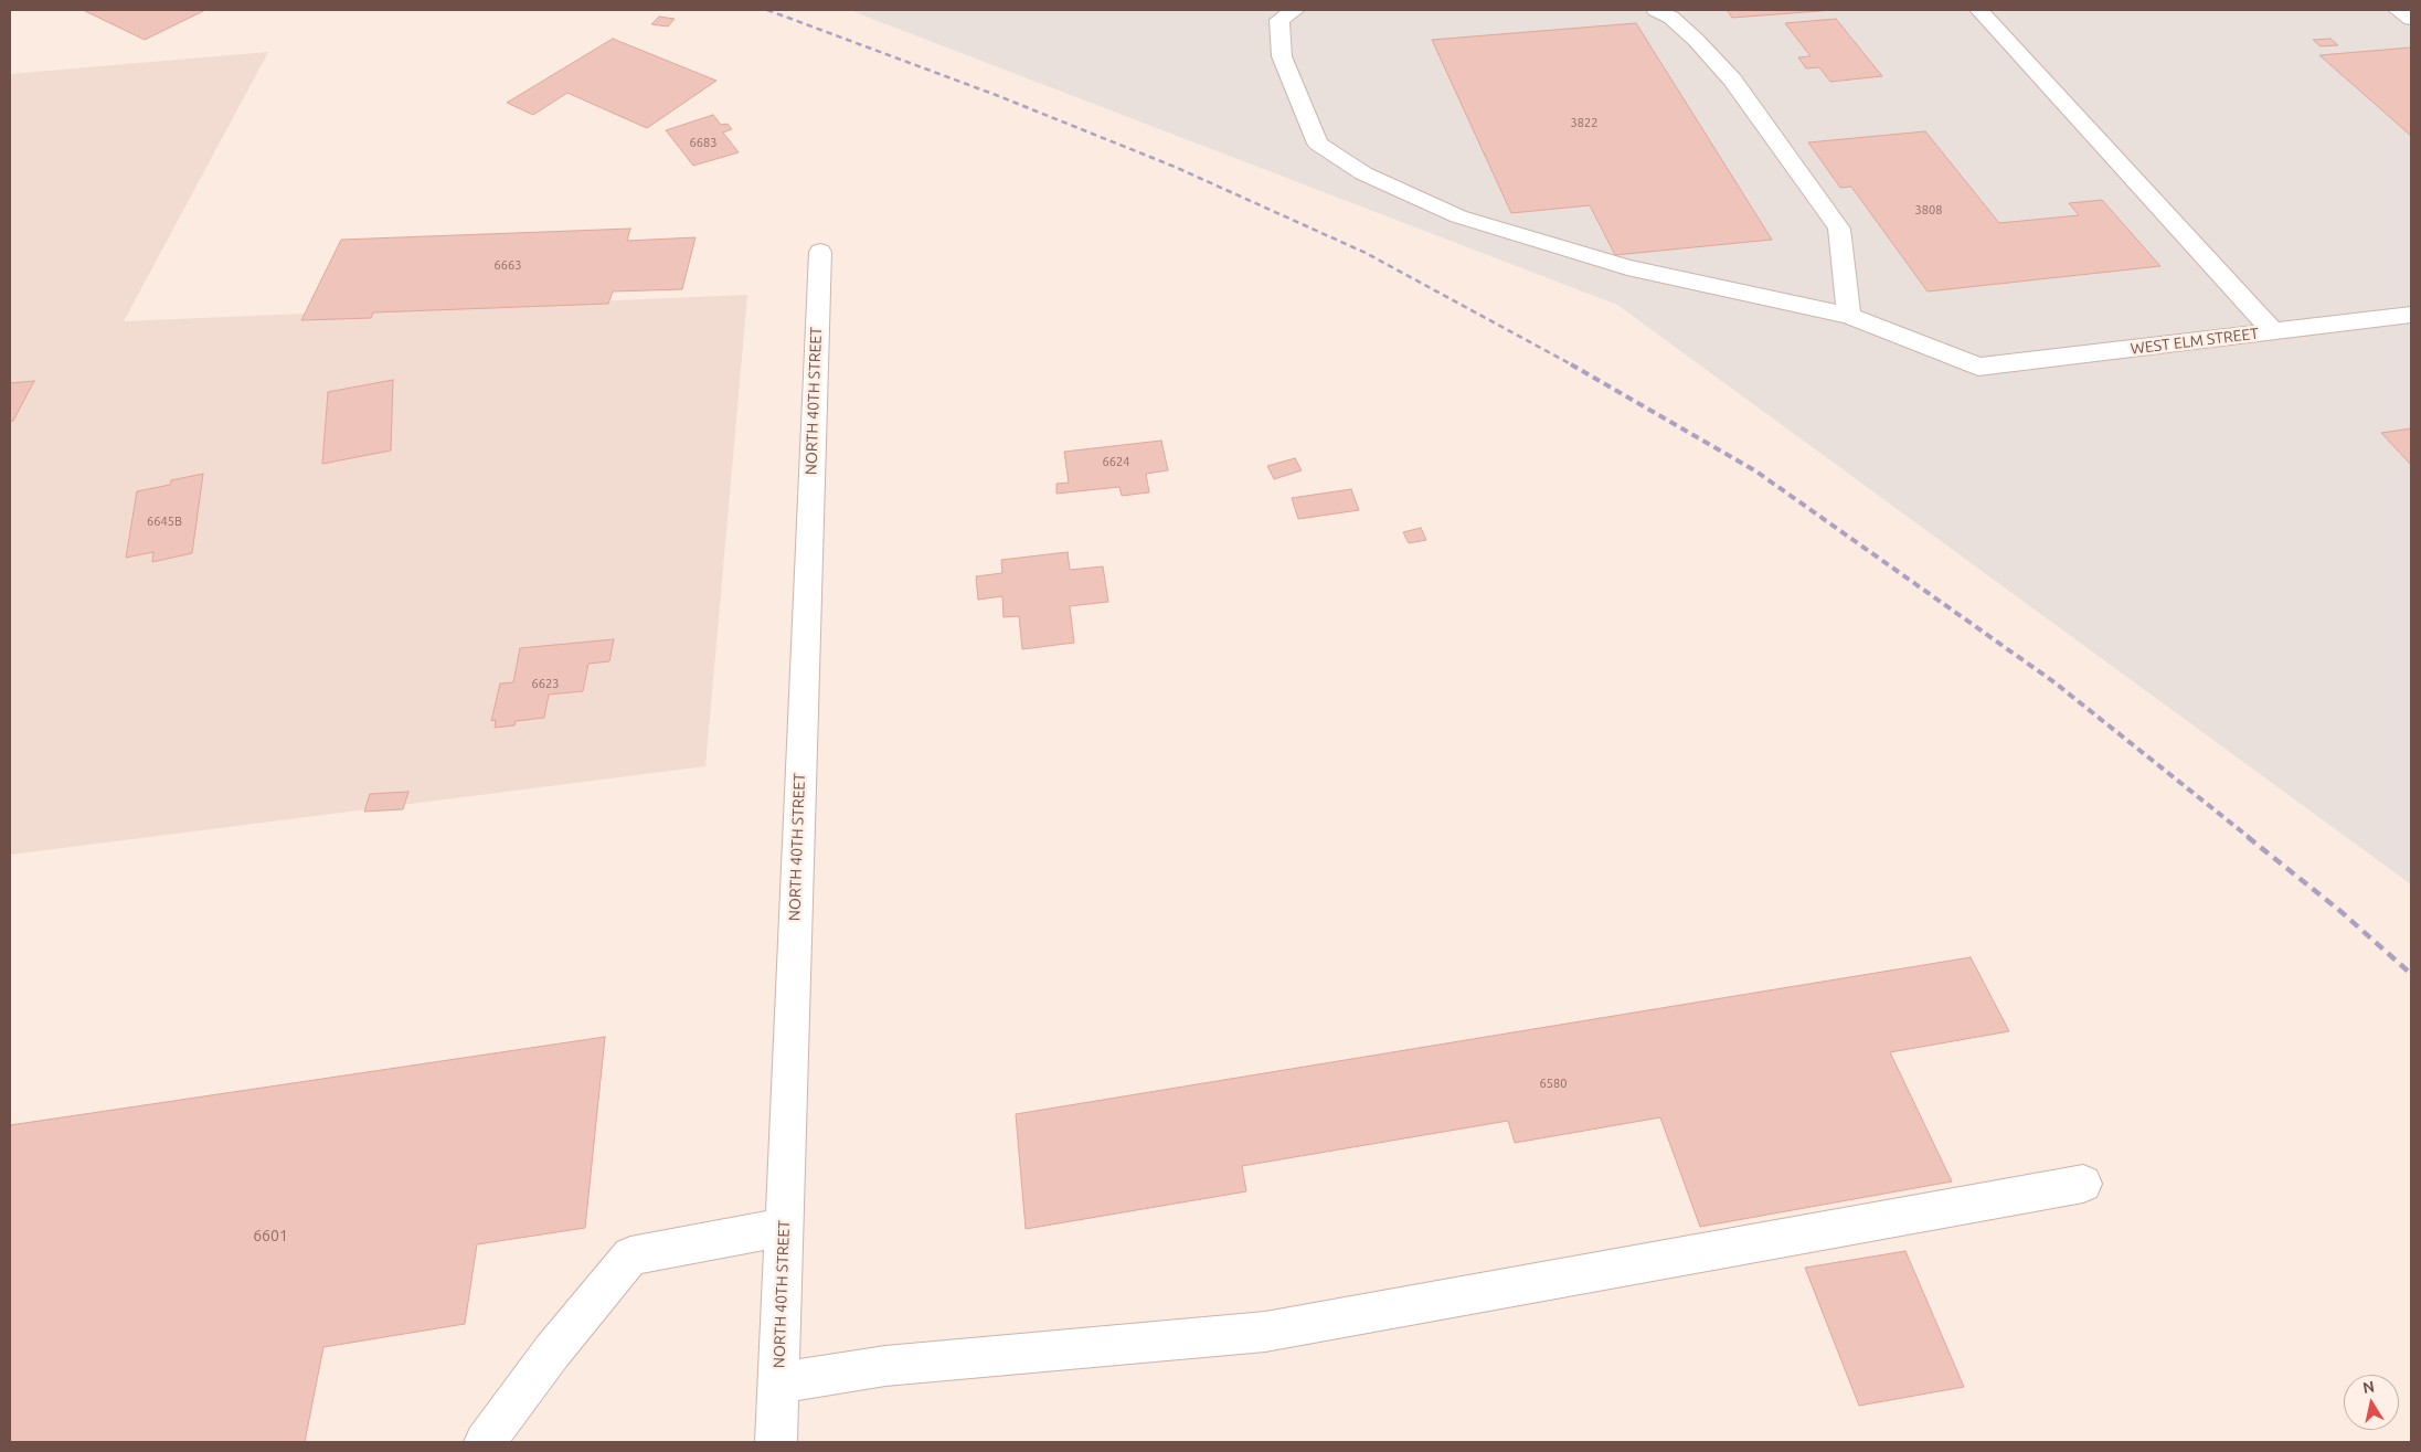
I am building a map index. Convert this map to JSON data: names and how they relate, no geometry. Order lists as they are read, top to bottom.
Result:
{
  "streets": {
    "street": ["WEST ELM STREET", "NORTH 40TH STREET"]
  },
  "house_numbers": [
    "3822",
    "6683",
    "3808",
    "6663",
    "6624",
    "6645B",
    "6623",
    "6580",
    "6601"
  ],
  "north": "top"
}
